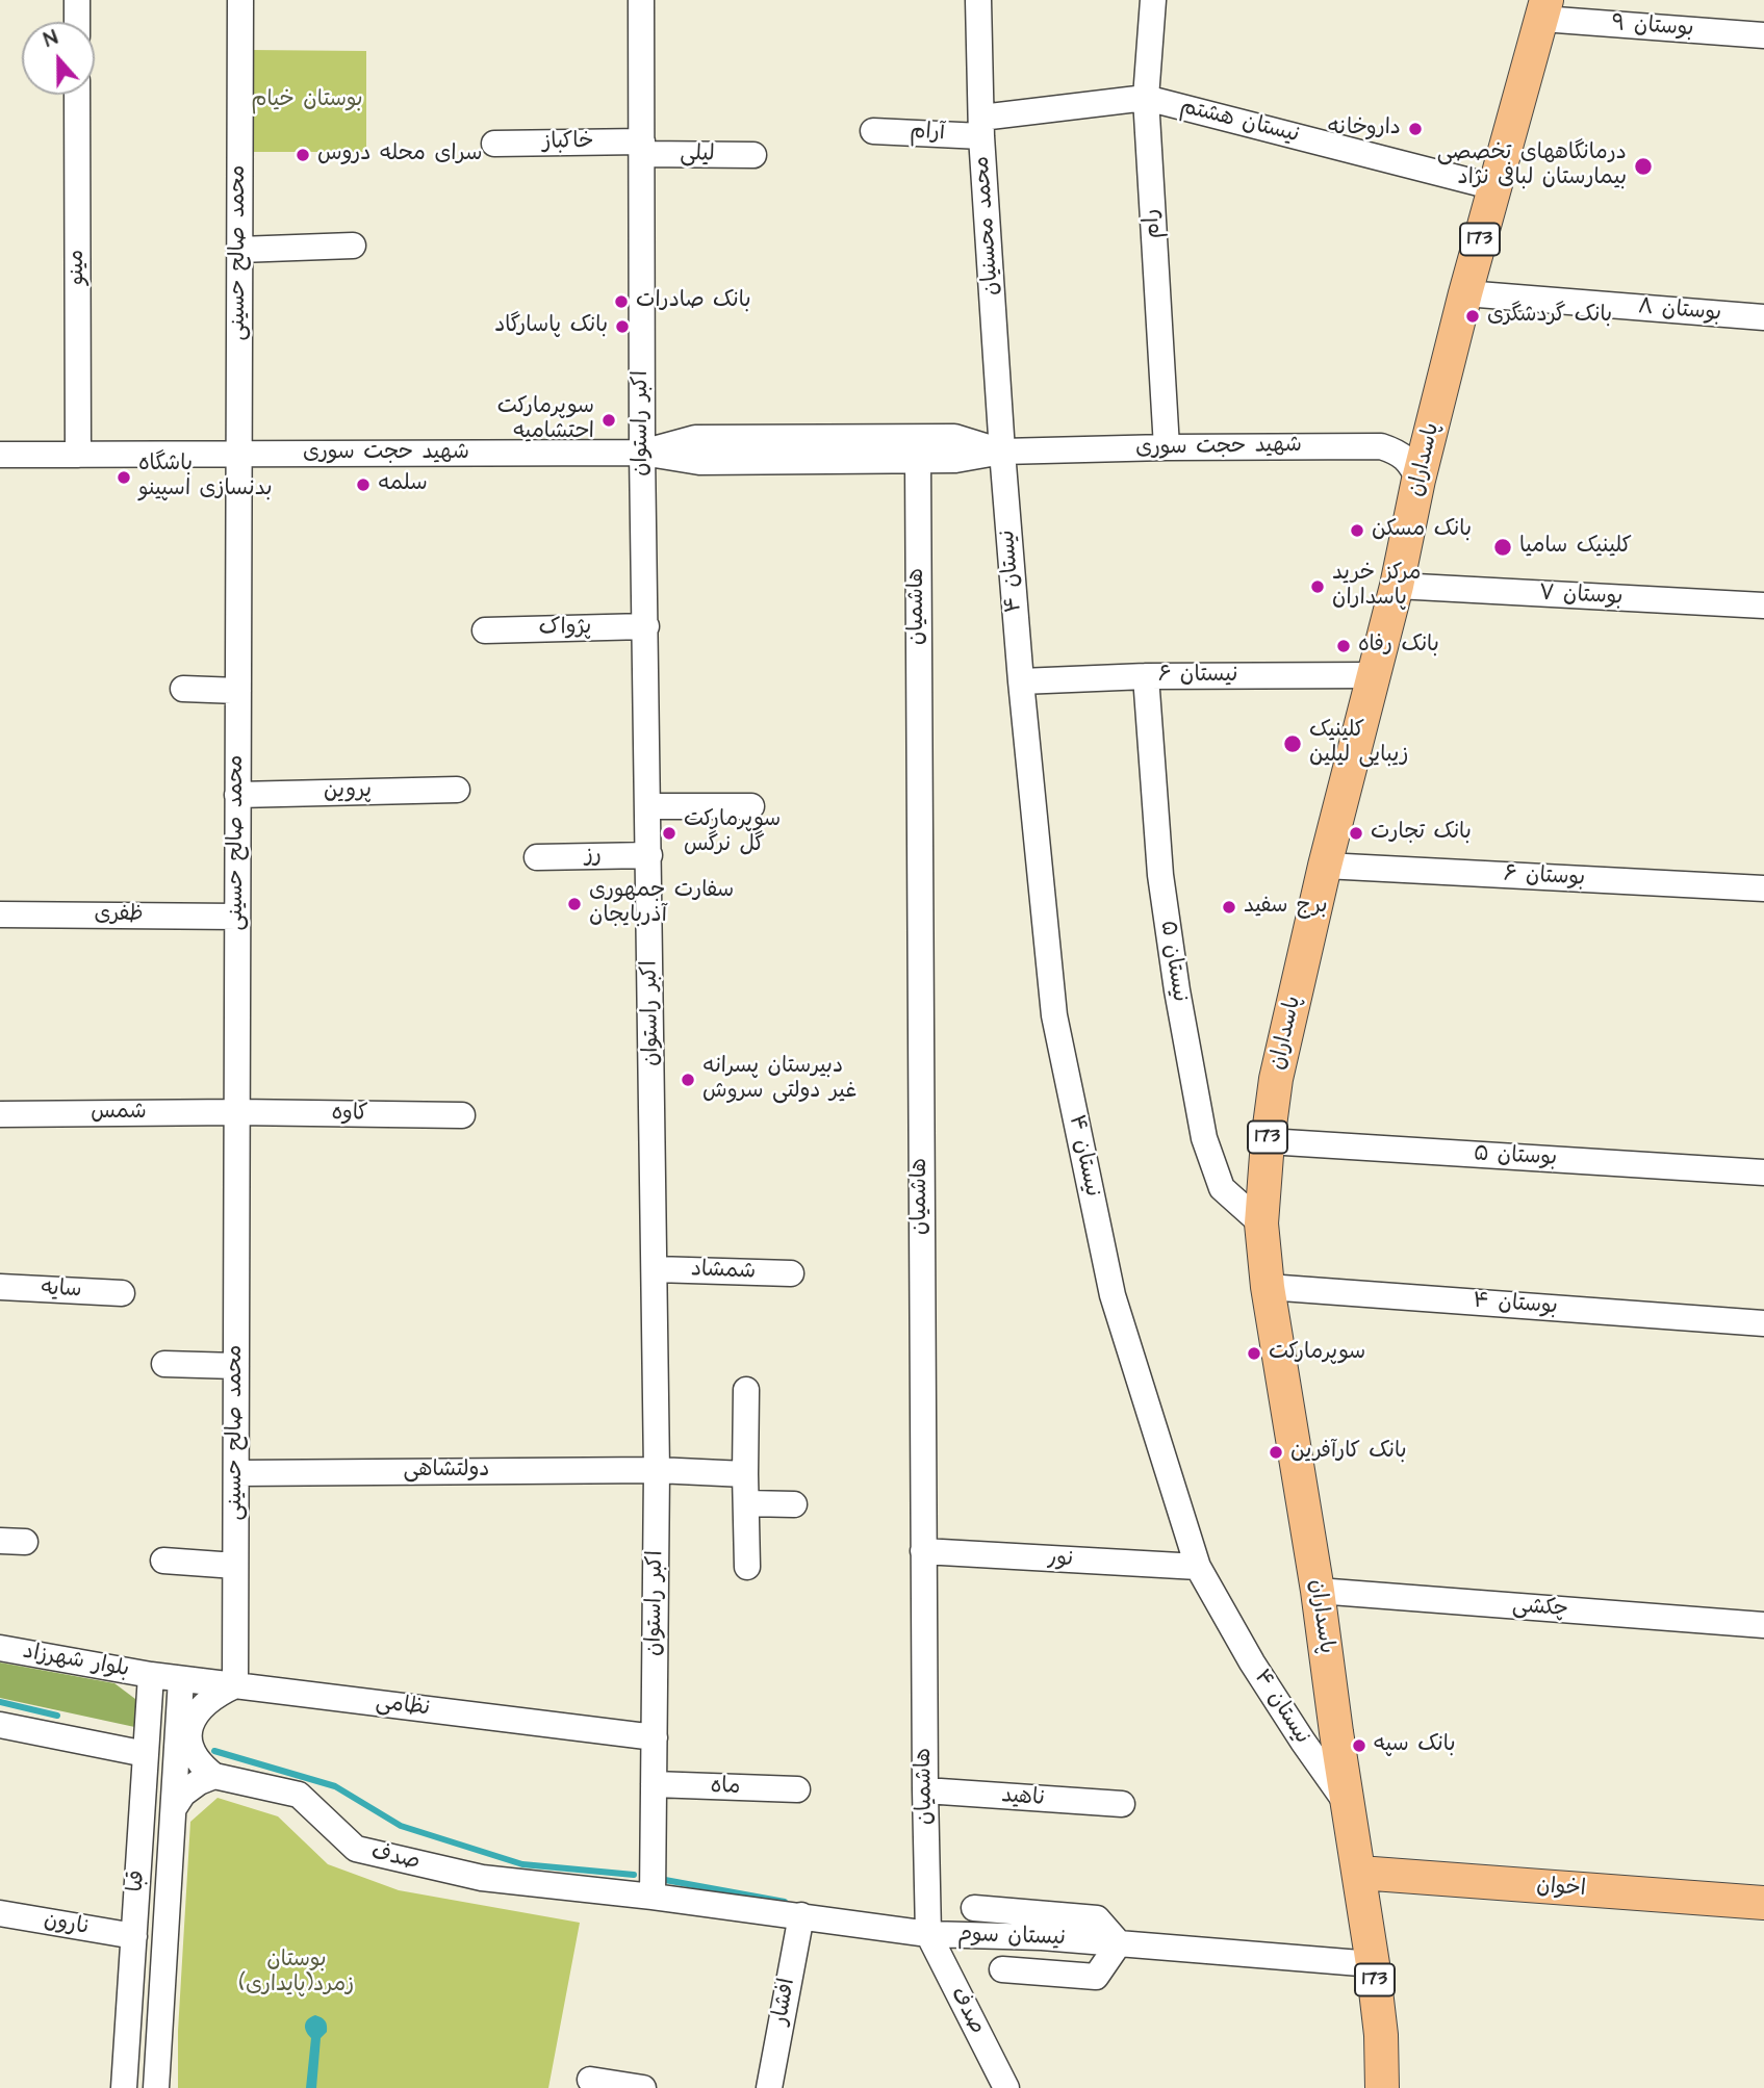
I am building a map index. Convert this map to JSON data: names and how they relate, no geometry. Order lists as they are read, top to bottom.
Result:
{
  "streets": {
    "main road": ["173", "پاسداران", "اخوان"],
    "street": [
      "بوستان ۹",
      "نیستان هشتم",
      "آرام",
      "خاکباز",
      "لیلی",
      "رام",
      "محمد محسنیان",
      "محمد صالح حسینی",
      "مینو",
      "بوستان ۸",
      "اکبر راستوان",
      "شهید حجت سوری",
      "نیستان ۴",
      "بوستان ۷",
      "هاشمیان",
      "پژواک",
      "نیستان ۶",
      "پروین",
      "رز",
      "بوستان ۶",
      "ظفری",
      "نیستان ۵",
      "شمس",
      "کاوه",
      "بوستان ۵",
      "شمشاد",
      "سایه",
      "بوستان ۴",
      "دولتشاهی",
      "نور",
      "چکشی",
      "بلوار شهرزاد",
      "نظامی",
      "ماه",
      "ناهید",
      "صدف",
      "قبا",
      "نارون",
      "نیستان سوم",
      "افشار"
    ]
  },
  "crossings": [
    ["بوستان ۹", "پاسداران"],
    ["نیستان هشتم", "آرام"],
    ["نیستان هشتم", "رام"],
    ["نیستان هشتم", "محمد محسنیان"],
    ["نیستان هشتم", "پاسداران"],
    ["آرام", "محمد محسنیان"],
    ["خاکباز", "لیلی"],
    ["خاکباز", "اکبر راستوان"],
    ["لیلی", "اکبر راستوان"],
    ["رام", "شهید حجت سوری"],
    ["محمد محسنیان", "شهید حجت سوری"],
    ["محمد محسنیان", "نیستان ۴"],
    ["محمد صالح حسینی", "شهید حجت سوری"],
    ["محمد صالح حسینی", "پروین"],
    ["محمد صالح حسینی", "ظفری"],
    ["محمد صالح حسینی", "شمس"],
    ["محمد صالح حسینی", "کاوه"],
    ["محمد صالح حسینی", "دولتشاهی"],
    ["محمد صالح حسینی", "نظامی"],
    ["مینو", "شهید حجت سوری"],
    ["بوستان ۸", "پاسداران"],
    ["اکبر راستوان", "شهید حجت سوری"],
    ["اکبر راستوان", "پژواک"],
    ["اکبر راستوان", "رز"],
    ["اکبر راستوان", "شمشاد"],
    ["اکبر راستوان", "دولتشاهی"],
    ["اکبر راستوان", "نظامی"],
    ["اکبر راستوان", "ماه"],
    ["اکبر راستوان", "صدف"],
    ["اکبر راستوان", "نیستان سوم"],
    ["شهید حجت سوری", "پاسداران"],
    ["شهید حجت سوری", "نیستان ۴"],
    ["شهید حجت سوری", "هاشمیان"],
    ["پاسداران", "نیستان ۴"],
    ["پاسداران", "بوستان ۷"],
    ["پاسداران", "نیستان ۶"],
    ["پاسداران", "بوستان ۶"],
    ["پاسداران", "نیستان ۵"],
    ["پاسداران", "بوستان ۵"],
    ["پاسداران", "بوستان ۴"],
    ["پاسداران", "چکشی"],
    ["پاسداران", "اخوان"],
    ["پاسداران", "نیستان سوم"],
    ["نیستان ۴", "نیستان ۶"],
    ["نیستان ۴", "نور"],
    ["هاشمیان", "نور"],
    ["هاشمیان", "ناهید"],
    ["هاشمیان", "صدف"],
    ["هاشمیان", "نیستان سوم"],
    ["نیستان ۶", "نیستان ۵"],
    ["شمس", "کاوه"],
    ["بلوار شهرزاد", "نظامی"],
    ["بلوار شهرزاد", "قبا"],
    ["نظامی", "قبا"],
    ["صدف", "نیستان سوم"],
    ["قبا", "نارون"],
    ["نیستان سوم", "افشار"]
  ],
  "parks": ["بوستان خیام", "بوستان زمرد(پایداری)"],
  "places": [
    "داروخانه",
    "سرای محله دروس",
    "درمانگاههای تخصصی بیمارستان لبافی نژاد",
    "بانک صادرات",
    "بانک گردشگری",
    "بانک پاسارگاد",
    "سوپرمارکت احتشامیه",
    "باشگاه بدنسازی اسپینو",
    "سلمه",
    "بانک مسکن",
    "کلینیک سامیا",
    "مرکز خرید پاسداران",
    "بانک رفاه",
    "کلینیک زیبایی لیلین",
    "سوپرمارکت گل نرگس",
    "بانک تجارت",
    "سفارت جمهوری آذربایجان",
    "برج سفید",
    "دبیرستان پسرانه غیر دولتی سروش",
    "سوپرمارکت",
    "بانک کارآفرین",
    "بانک سپه"
  ],
  "north": "top"
}
